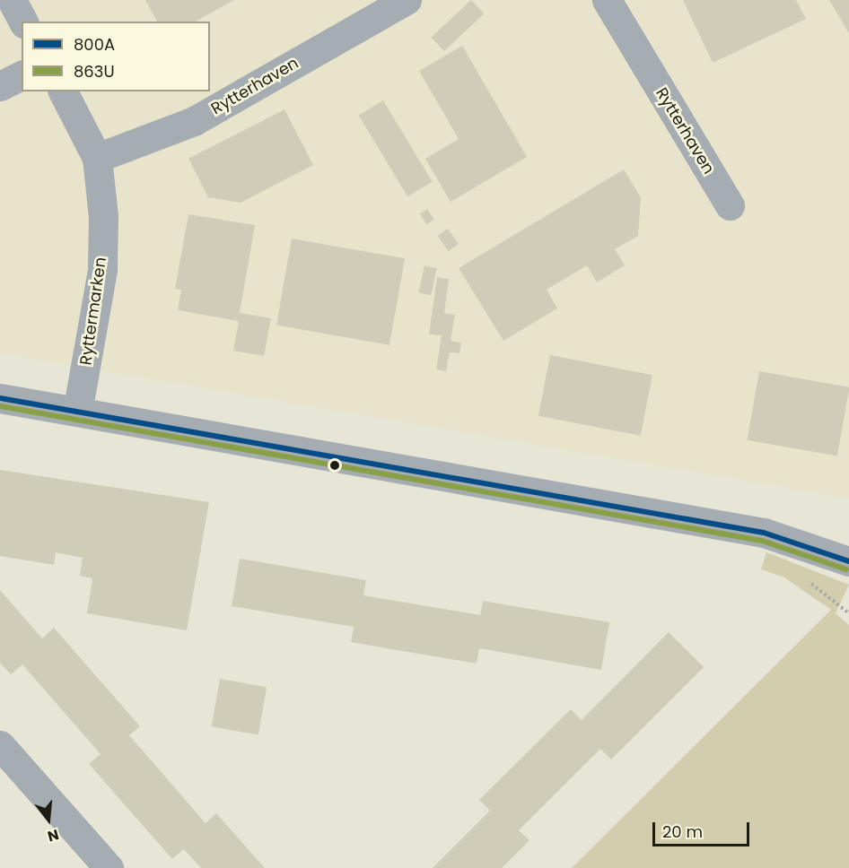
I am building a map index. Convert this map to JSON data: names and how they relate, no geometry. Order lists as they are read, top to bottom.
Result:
{
  "streets": {
    "street": ["Rytterhaven", "Ryttermarken"]
  },
  "crossings": [
    ["Rytterhaven", "Ryttermarken"]
  ],
  "lines": ["transit line 800A", "transit line 863U"],
  "legend": ["800A", "863U"],
  "scale_bar": "20 m",
  "north": "bottom"
}
